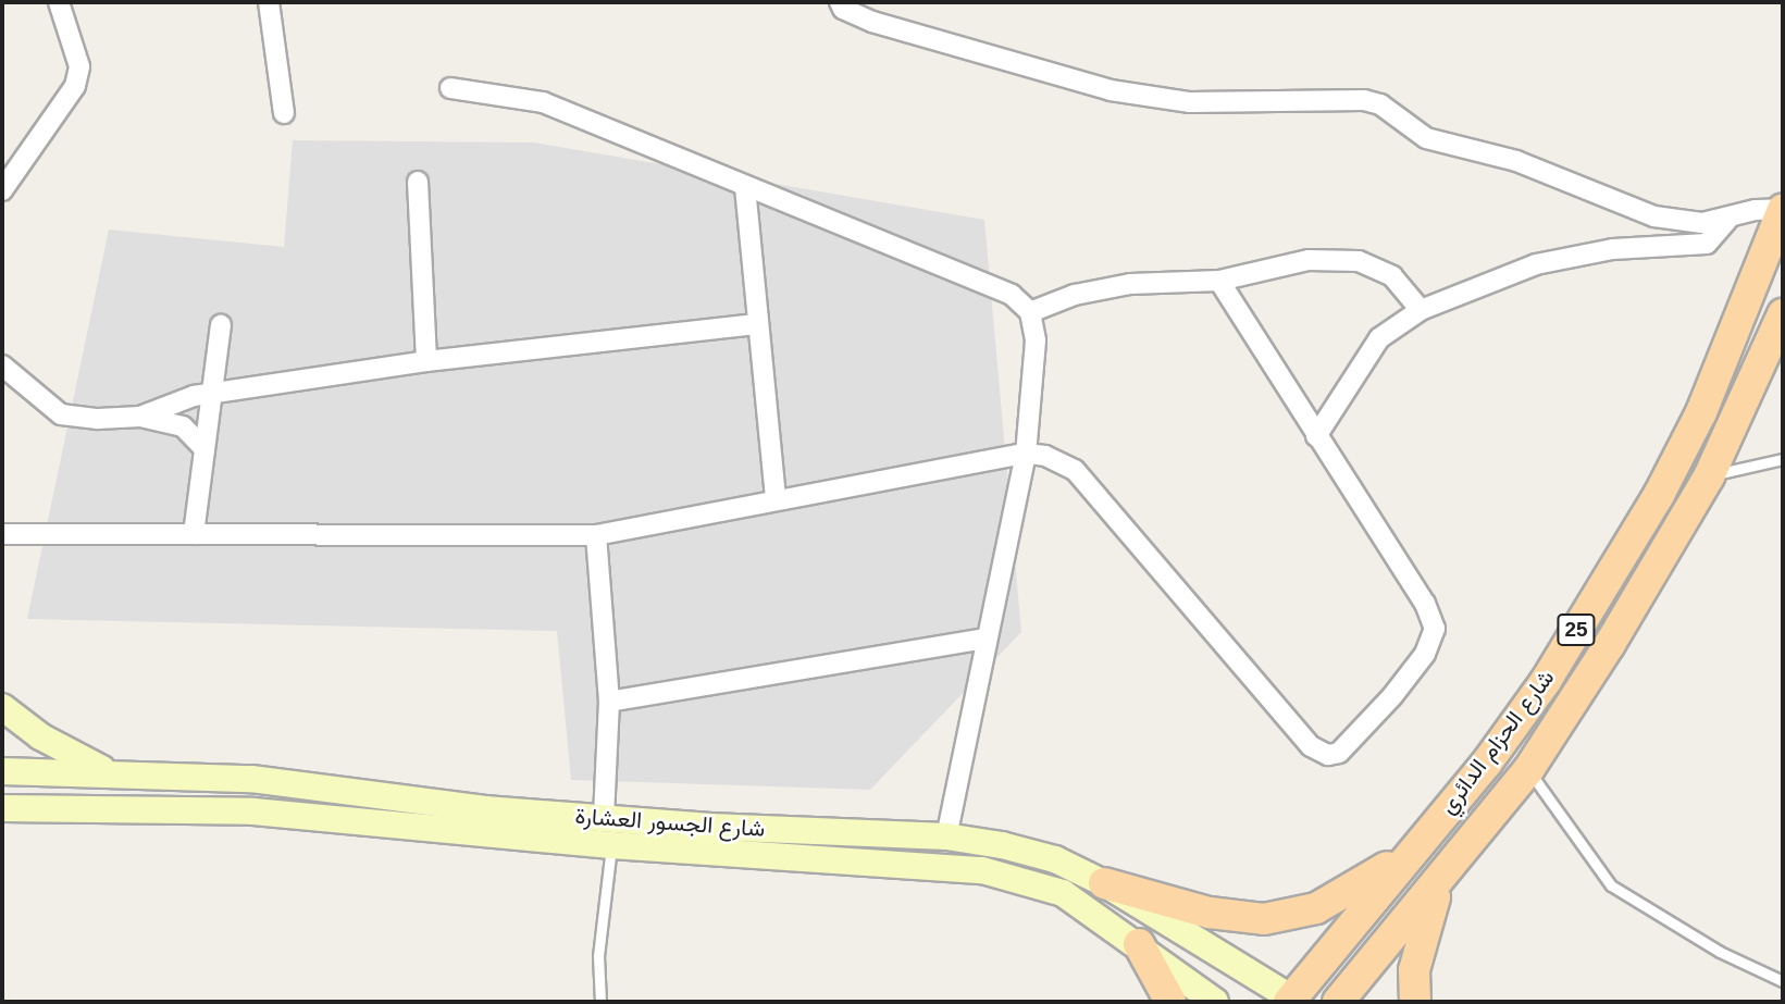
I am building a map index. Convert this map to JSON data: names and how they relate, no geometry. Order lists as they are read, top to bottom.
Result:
{
  "streets": {
    "main road": ["25", "شارع الحزام الدائري", "شارع الجسور العشارة"]
  },
  "crossings": [
    ["شارع الحزام الدائري", "شارع الجسور العشارة"]
  ]
}
